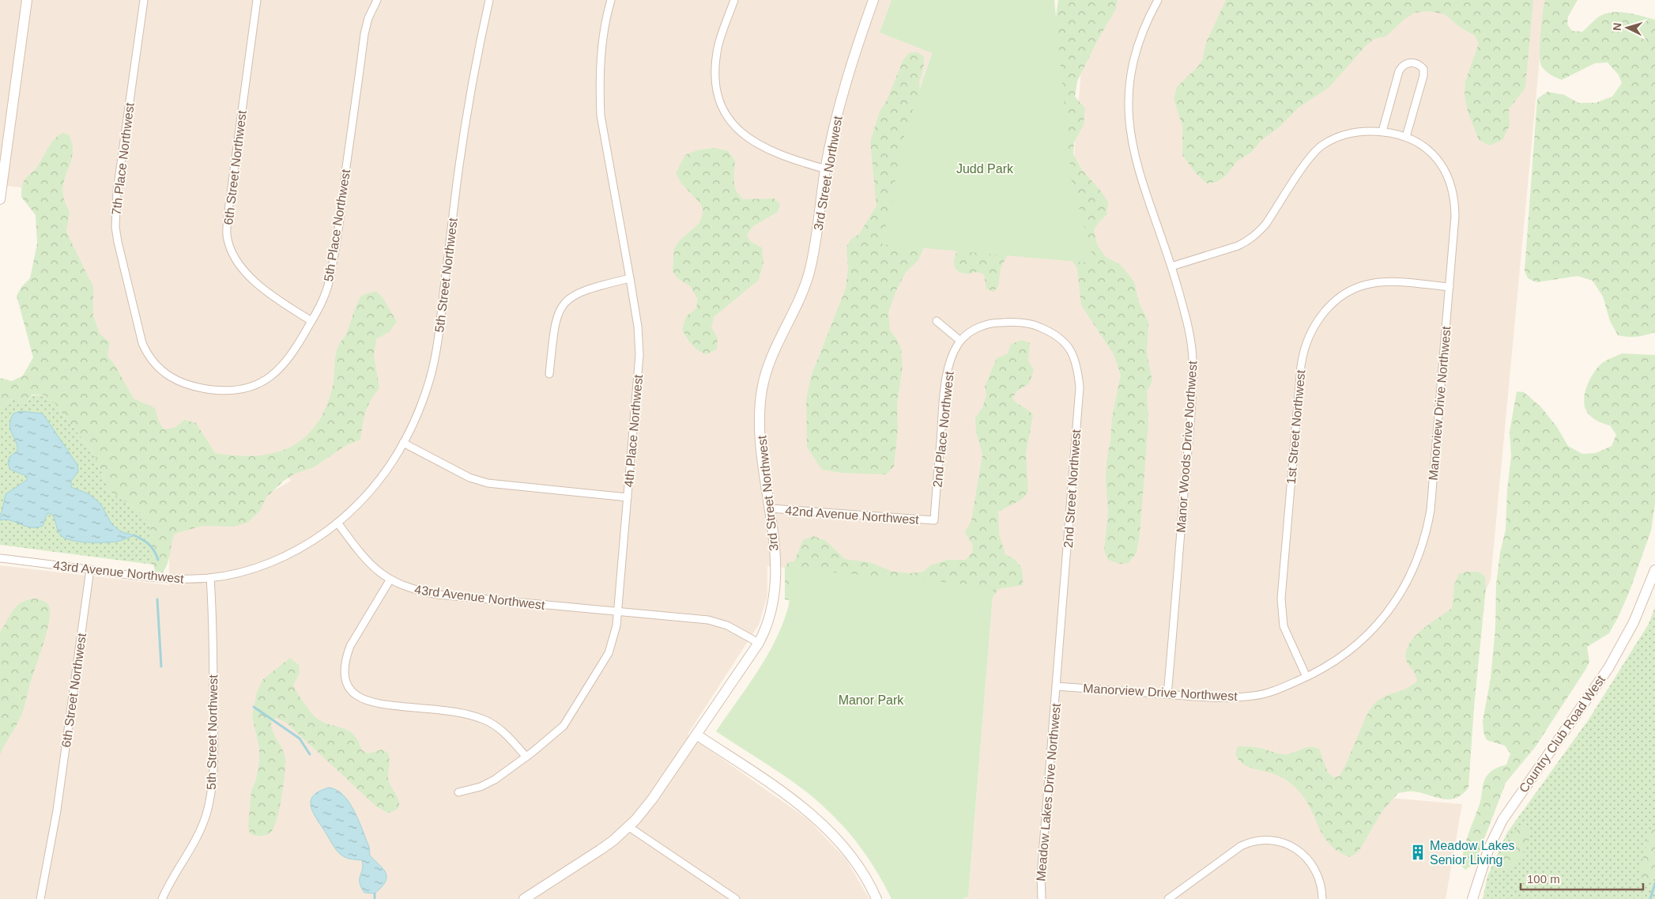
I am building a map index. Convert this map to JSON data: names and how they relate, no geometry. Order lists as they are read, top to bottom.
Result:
{
  "streets": {
    "street": [
      "7th Place Northwest",
      "6th Street Northwest",
      "3rd Street Northwest",
      "5th Place Northwest",
      "5th Street Northwest",
      "Manorview Drive Northwest",
      "1st Street Northwest",
      "2nd Place Northwest",
      "4th Place Northwest",
      "Manor Woods Drive Northwest",
      "2nd Street Northwest",
      "42nd Avenue Northwest",
      "43rd Avenue Northwest",
      "Country Club Road West",
      "Meadow Lakes Drive Northwest"
    ]
  },
  "crossings": [
    ["7th Place Northwest", "5th Place Northwest"],
    ["6th Street Northwest", "5th Place Northwest"],
    ["6th Street Northwest", "43rd Avenue Northwest"],
    ["3rd Street Northwest", "42nd Avenue Northwest"],
    ["3rd Street Northwest", "43rd Avenue Northwest"],
    ["5th Street Northwest", "43rd Avenue Northwest"],
    ["Manorview Drive Northwest", "1st Street Northwest"],
    ["Manorview Drive Northwest", "Manor Woods Drive Northwest"],
    ["Manorview Drive Northwest", "2nd Street Northwest"],
    ["Manorview Drive Northwest", "Meadow Lakes Drive Northwest"],
    ["2nd Place Northwest", "2nd Street Northwest"],
    ["2nd Place Northwest", "42nd Avenue Northwest"],
    ["4th Place Northwest", "43rd Avenue Northwest"],
    ["2nd Street Northwest", "Meadow Lakes Drive Northwest"]
  ],
  "parks": ["Judd Park", "Manor Park"],
  "places": {
    "building": ["Meadow Lakes Senior Living"]
  },
  "scale_bar": "100 m",
  "north": "left"
}
